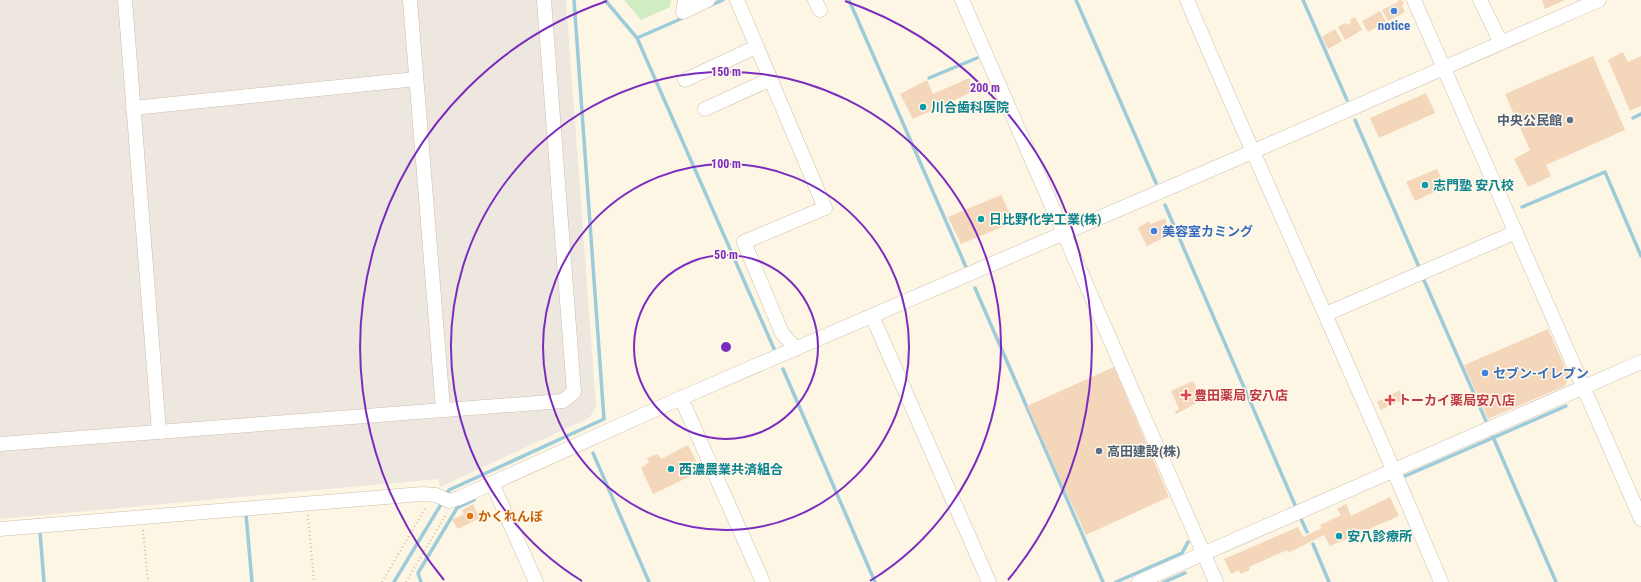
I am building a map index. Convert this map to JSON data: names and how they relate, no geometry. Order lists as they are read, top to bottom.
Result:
{
  "places": {
    "other": [
      "notice",
      "川合歯科医院",
      "中央公民館",
      "志門塾 安八校",
      "日比野化学工業(株)",
      "美容室カミング",
      "セブン-イレブン",
      "高田建設(株)",
      "西濃農業共済組合",
      "かくれんぼ",
      "安八診療所"
    ],
    "health": ["豊田薬局 安八店", "トーカイ薬局安八店"]
  },
  "rings": [
    "150 m",
    "200 m",
    "100 m",
    "50 m"
  ]
}
